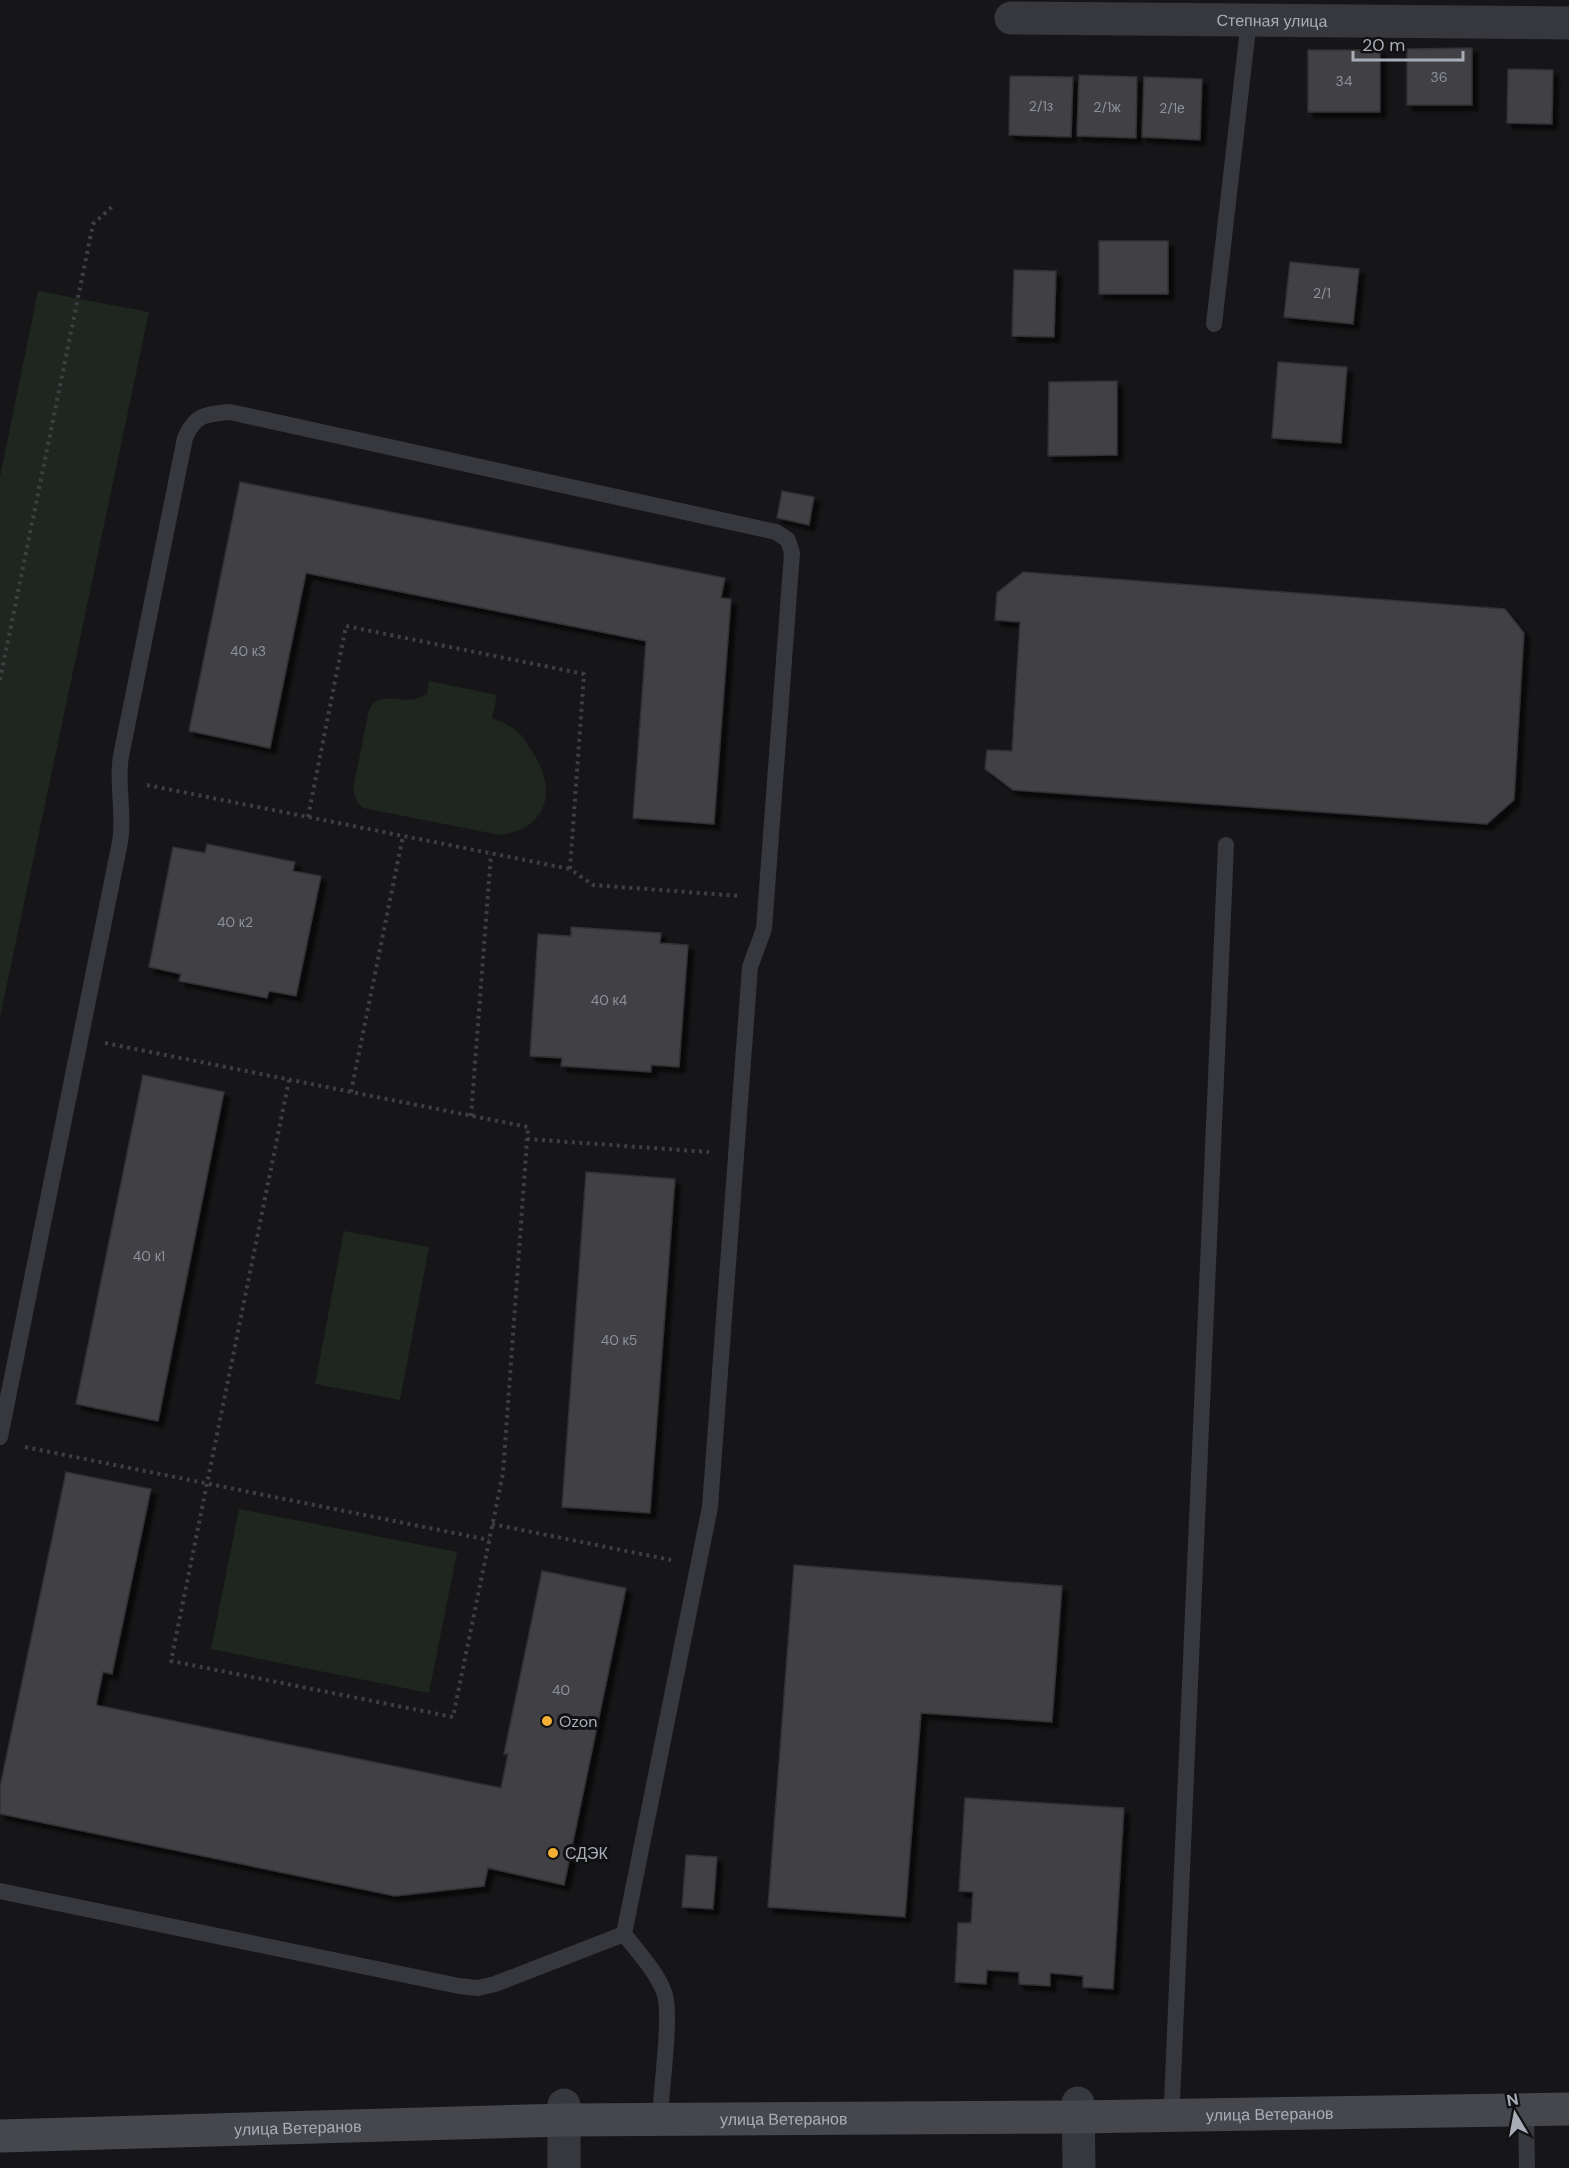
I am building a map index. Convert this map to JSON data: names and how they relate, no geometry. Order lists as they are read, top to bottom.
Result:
{
  "streets": {
    "street": ["Степная улица", "улица Ветеранов"]
  },
  "places": ["Ozon", "СДЭК"],
  "house_numbers": [
    "36",
    "34",
    "2/1з",
    "2/1ж",
    "2/1е",
    "2/1",
    "40 к3",
    "40 к2",
    "40 к4",
    "40 к1",
    "40 к5",
    "40"
  ],
  "scale_bar": "20 m",
  "north": "top"
}
